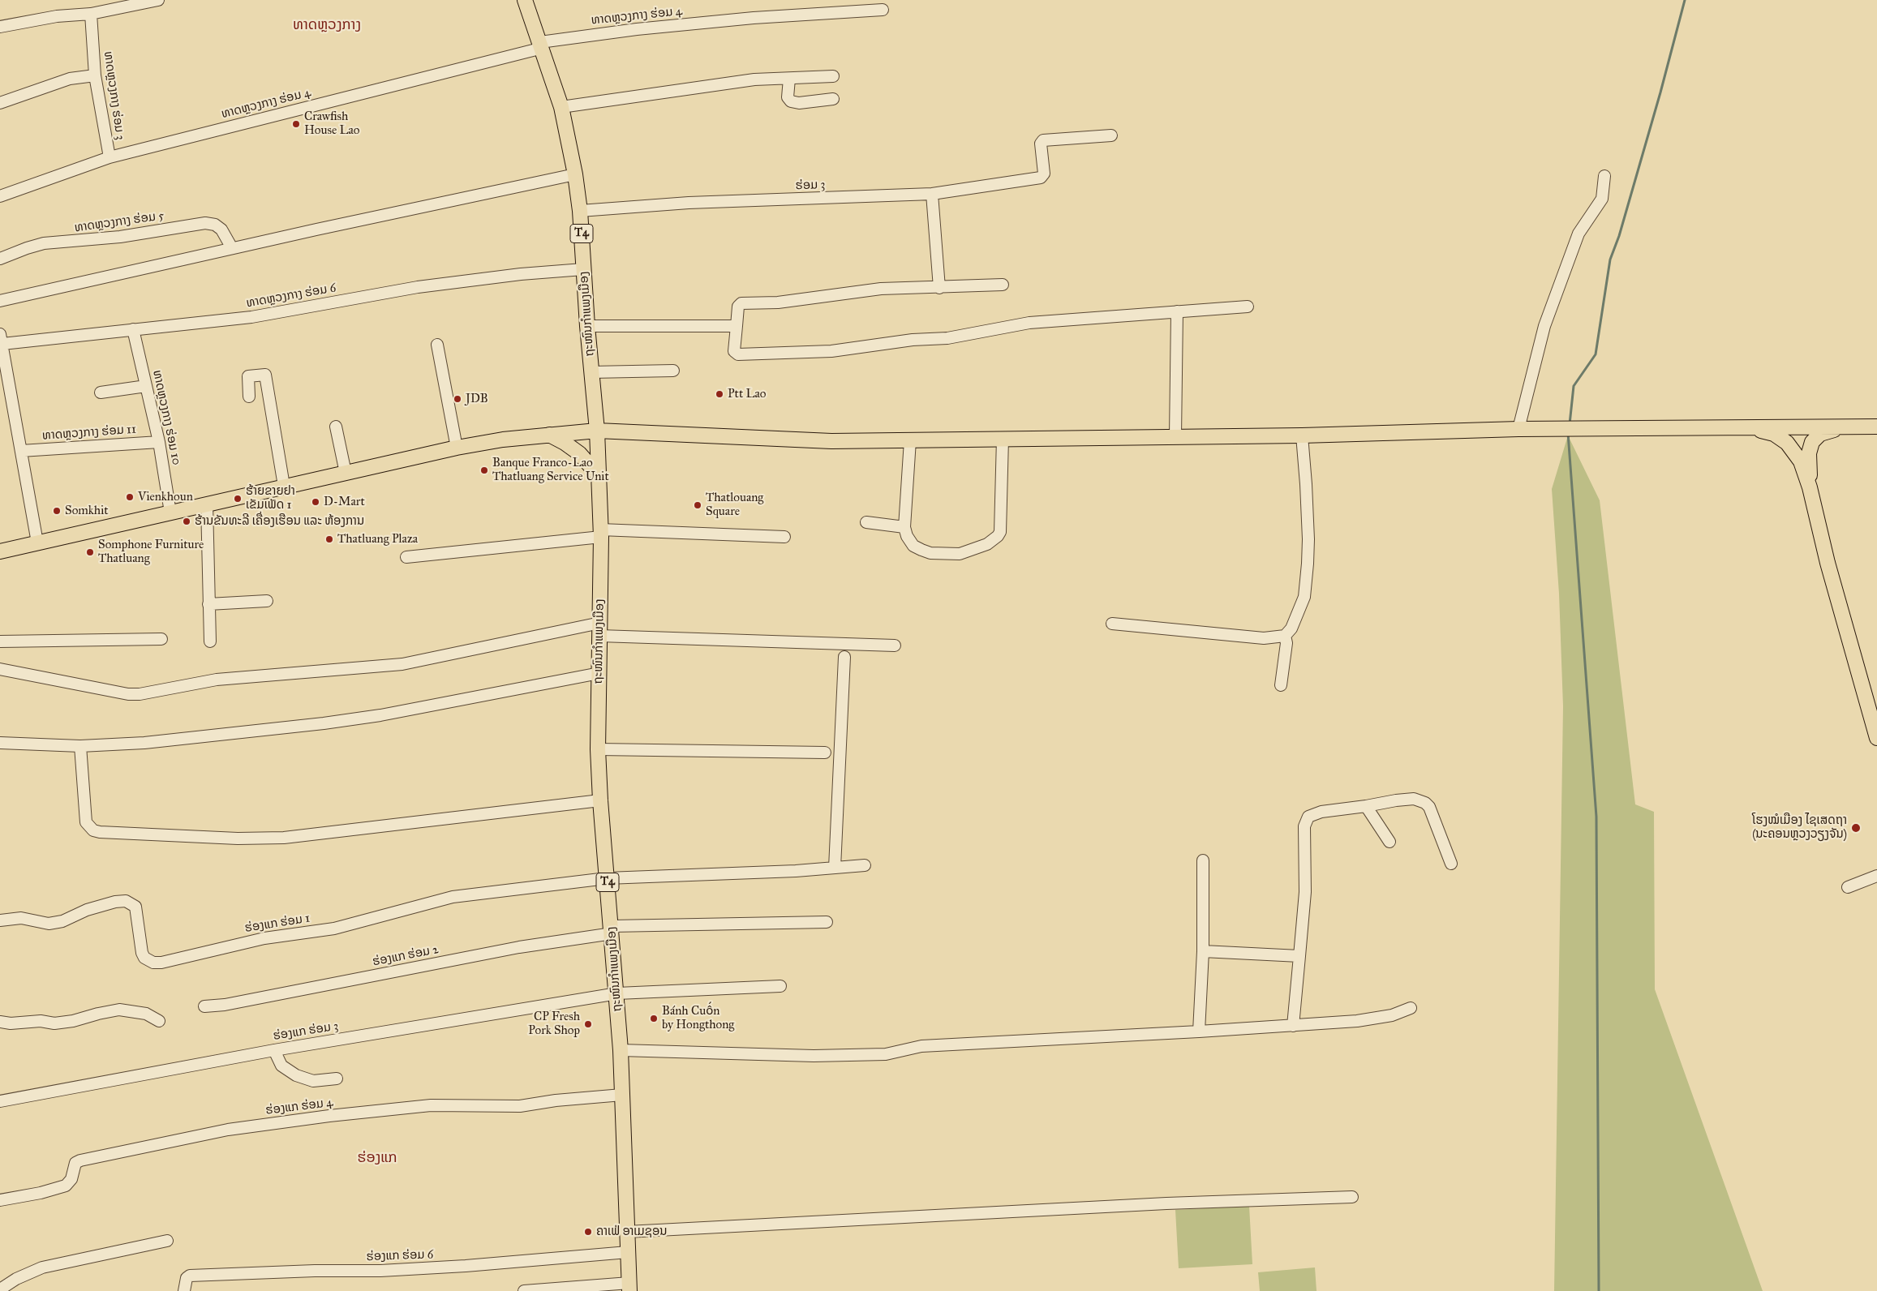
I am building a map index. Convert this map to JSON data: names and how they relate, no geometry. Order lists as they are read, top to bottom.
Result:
{
  "streets": {
    "main road": ["T4", "ຖະໜົນກຳແພງເມືອງ"],
    "street": [
      "ທາດຫຼວງກາງ ຮ່ອມ 4",
      "ທາດຫຼວງກາງ ຮ່ອມ 3",
      "ຮ່ອມ 3",
      "ທາດຫຼວງກາງ ຮ່ອມ 5",
      "ທາດຫຼວງກາງ ຮ່ອມ 6",
      "ທາດຫຼວງກາງ ຮ່ອມ 10",
      "ທາດຫຼວງກາງ ຮ່ອມ 11",
      "ຮ່ອງແກ ຮ່ອມ 1",
      "ຮ່ອງແກ ຮ່ອມ 2",
      "ຮ່ອງແກ ຮ່ອມ 3",
      "ຮ່ອງແກ ຮ່ອມ 4",
      "ຮ່ອງແກ ຮ່ອມ 6"
    ]
  },
  "crossings": [
    ["ທາດຫຼວງກາງ ຮ່ອມ 4", "ທາດຫຼວງກາງ ຮ່ອມ 3"],
    ["ທາດຫຼວງກາງ ຮ່ອມ 4", "ຖະໜົນກຳແພງເມືອງ"],
    ["ຮ່ອມ 3", "ຖະໜົນກຳແພງເມືອງ"],
    ["ທາດຫຼວງກາງ ຮ່ອມ 6", "ຖະໜົນກຳແພງເມືອງ"],
    ["ທາດຫຼວງກາງ ຮ່ອມ 6", "ທາດຫຼວງກາງ ຮ່ອມ 10"],
    ["ຖະໜົນກຳແພງເມືອງ", "ຮ່ອງແກ ຮ່ອມ 1"],
    ["ຖະໜົນກຳແພງເມືອງ", "ຮ່ອງແກ ຮ່ອມ 2"],
    ["ຖະໜົນກຳແພງເມືອງ", "ຮ່ອງແກ ຮ່ອມ 3"],
    ["ຖະໜົນກຳແພງເມືອງ", "ຮ່ອງແກ ຮ່ອມ 4"],
    ["ຖະໜົນກຳແພງເມືອງ", "ຮ່ອງແກ ຮ່ອມ 6"],
    ["ທາດຫຼວງກາງ ຮ່ອມ 10", "ທາດຫຼວງກາງ ຮ່ອມ 11"]
  ],
  "districts": ["ທາດຫຼວງກາງ", "ຮ່ອງແກ"],
  "places": [
    "Crawfish House Lao",
    "Ptt Lao",
    "JDB",
    "Banque Franco-Lao Thatluang Service Unit",
    "Vienkhoun",
    "ຮ້າຍຂາຍຢາ ເຂັມເພັດ 1",
    "D-Mart",
    "Thatlouang Square",
    "Somkhit",
    "ຮ້ານຂັນທະລີ ເຄື່ອງເຮືອນ ແລະ ຫ້ອງການ",
    "Thatluang Plaza",
    "Somphone Furniture Thatluang",
    "ໂຮງໝໍເມືອງ ໄຊເສດຖາ (ນະຄອນຫຼວງວຽງຈັນ)",
    "Bánh Cuốn by Hongthong",
    "CP Fresh Pork Shop",
    "ຄາເຟ່ ອາເມຊອນ"
  ]
}
